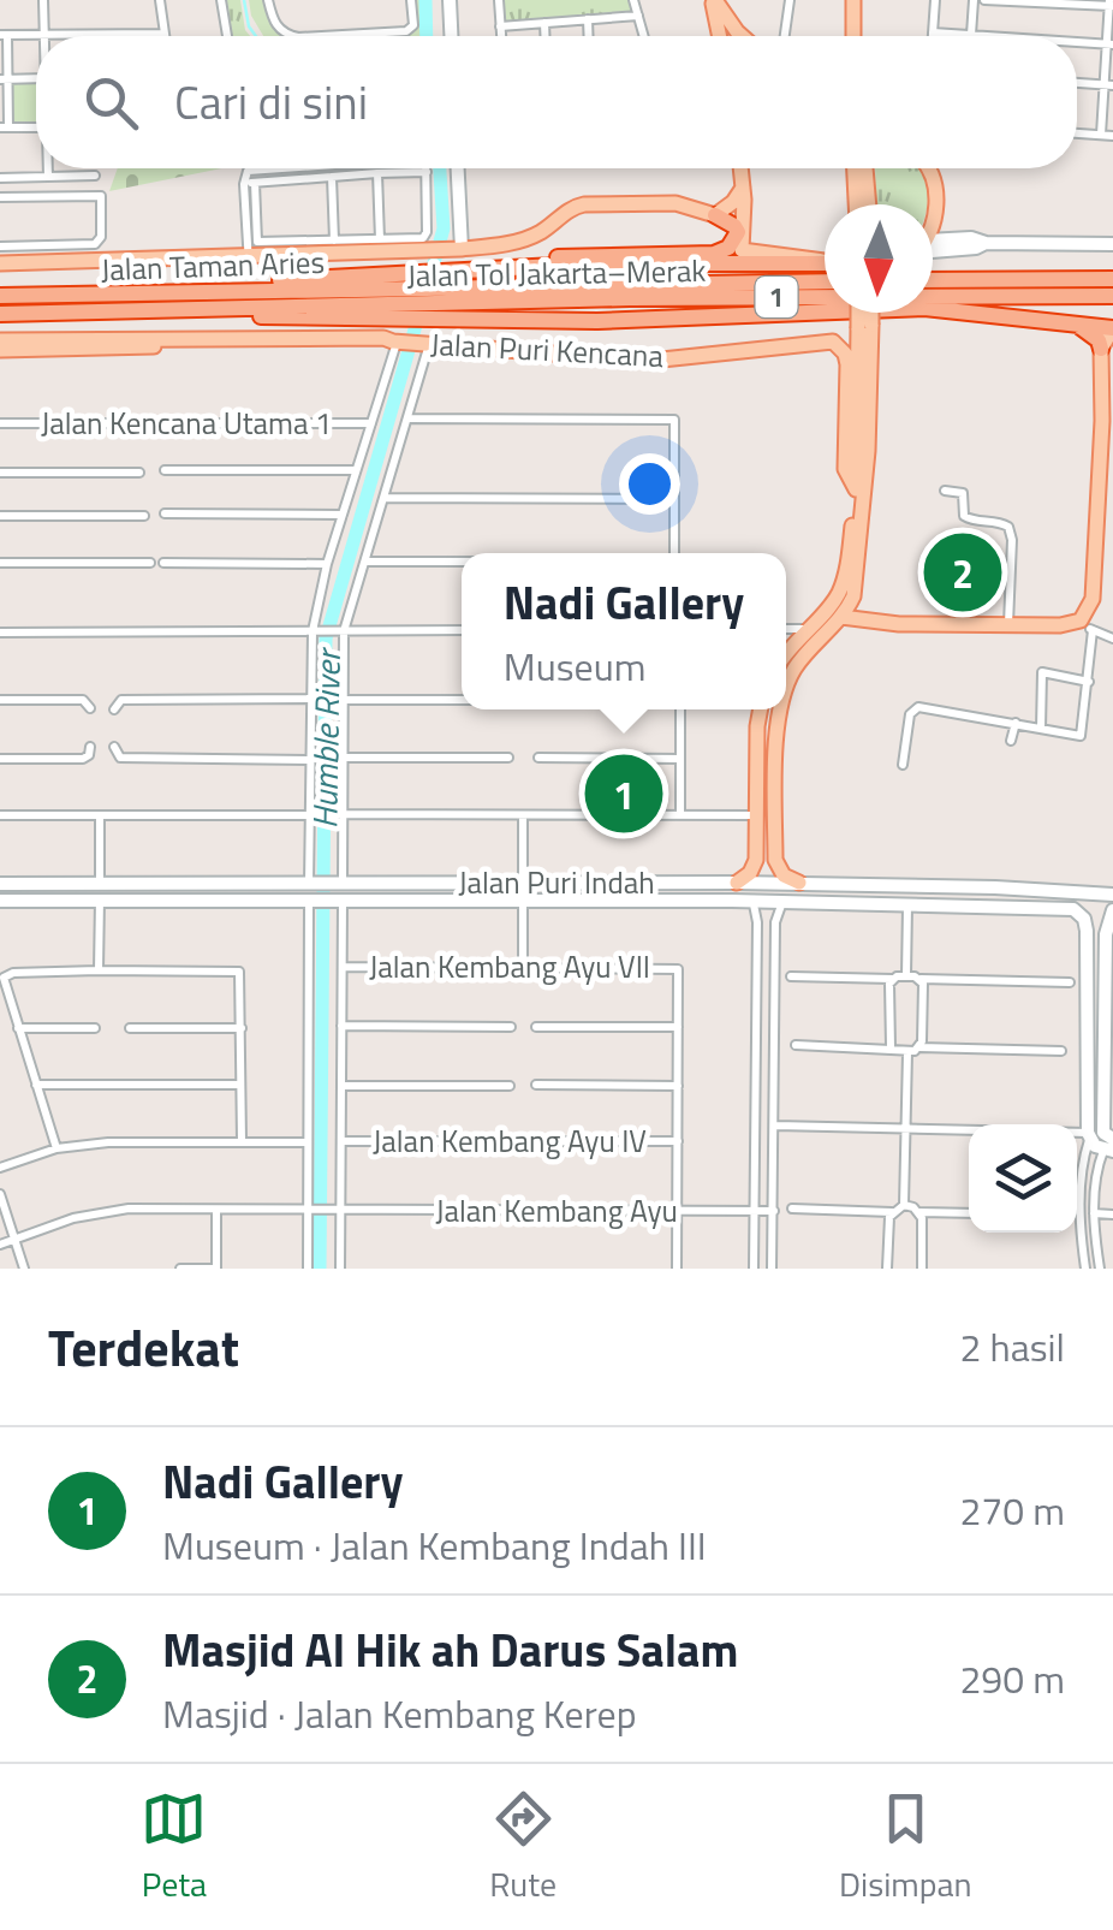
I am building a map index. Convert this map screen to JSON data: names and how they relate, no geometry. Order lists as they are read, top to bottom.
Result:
{
  "streets": {
    "highway": ["Jalan Tol Jakarta–Merak", "1"],
    "main road": ["Jalan Taman Aries", "Jalan Puri Kencana", "Jalan Puri Indah"],
    "street": [
      "Jalan Kencana Utama 1",
      "Jalan Kembang Ayu VII",
      "Jalan Kembang Ayu IV",
      "Jalan Kembang Ayu"
    ]
  },
  "water": ["Humble River"],
  "north": "bottom",
  "page": {
    "search": "Cari di sini",
    "pins": ["2", "1"],
    "popup": ["Nadi Gallery", "Museum"],
    "heading": ["Terdekat", "2 hasil"],
    "list": [
      {
        "mark": "1",
        "name": "Nadi Gallery",
        "note": "Museum · Jalan Kembang Indah III",
        "value": "270 m"
      },
      {
        "mark": "2",
        "name": "Masjid Al Hik ah Darus Salam",
        "note": "Masjid · Jalan Kembang Kerep",
        "value": "290 m"
      }
    ],
    "nav": ["Peta", "Rute", "Disimpan"]
  }
}
